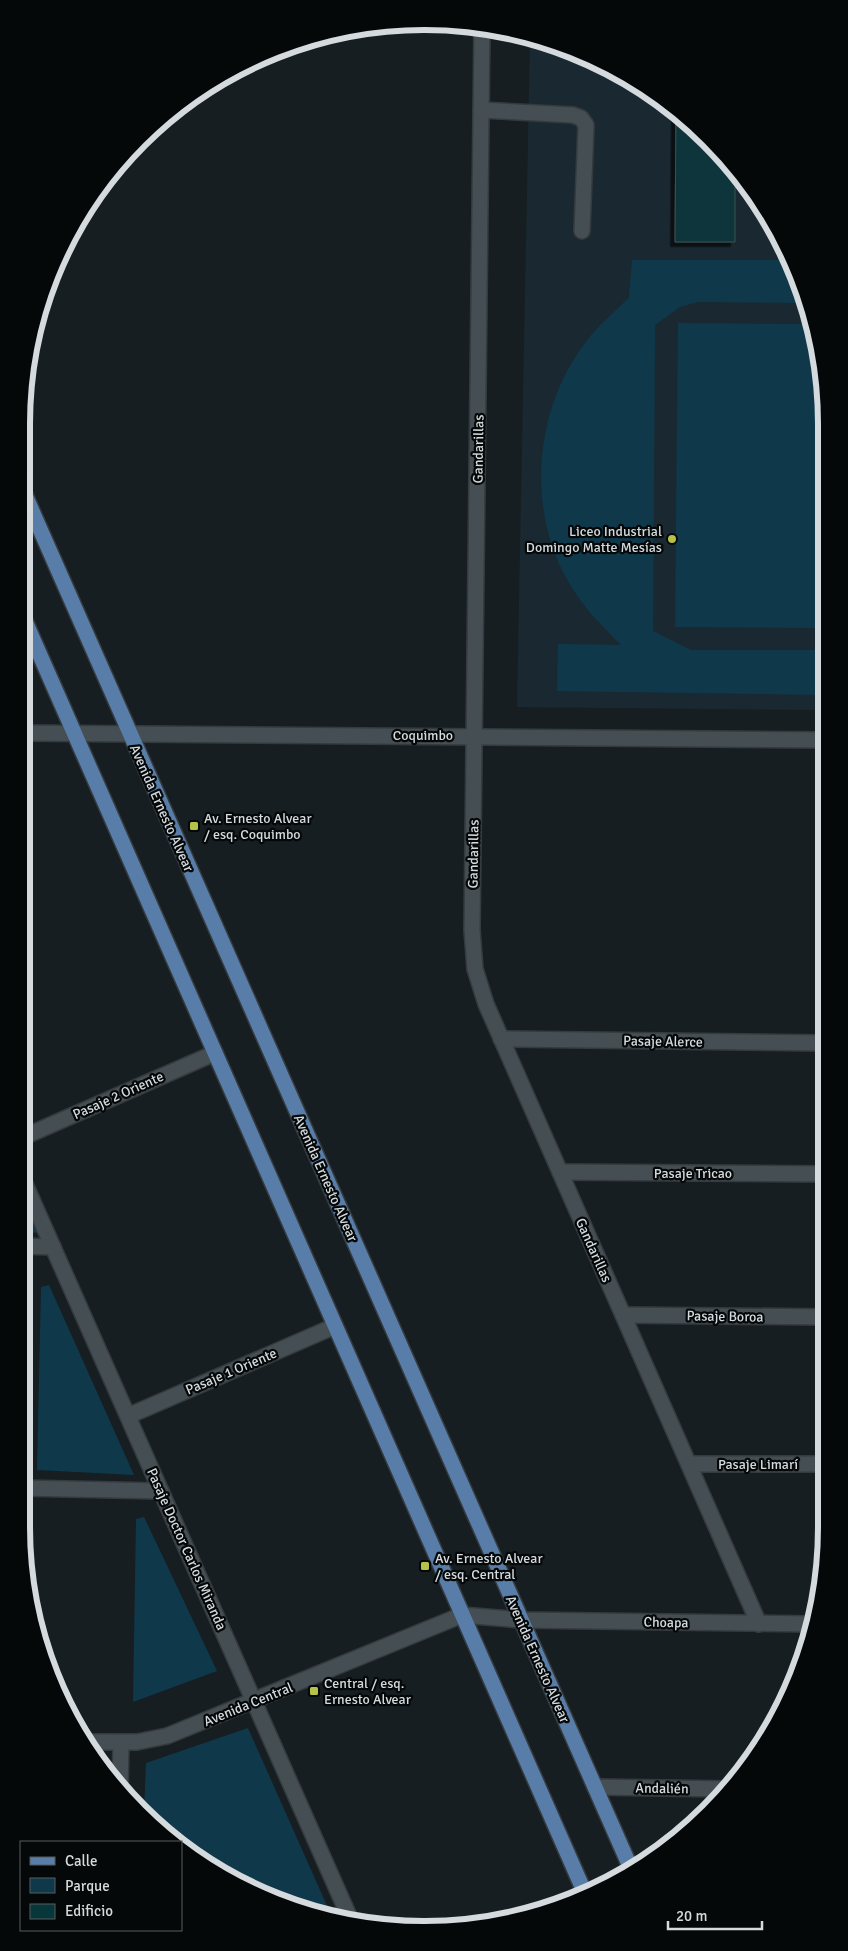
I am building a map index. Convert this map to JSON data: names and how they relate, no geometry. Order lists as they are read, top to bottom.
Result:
{
  "streets": {
    "main road": ["Avenida Ernesto Alvear"],
    "street": [
      "Gandarillas",
      "Coquimbo",
      "Pasaje Alerce",
      "Pasaje 2 Oriente",
      "Pasaje Tricao",
      "Pasaje Boroa",
      "Pasaje 1 Oriente",
      "Pasaje Limarí",
      "Pasaje Doctor Carlos Miranda",
      "Choapa",
      "Avenida Central",
      "Andalién"
    ]
  },
  "crossings": [
    ["Gandarillas", "Coquimbo"],
    ["Gandarillas", "Pasaje Alerce"],
    ["Gandarillas", "Pasaje Tricao"],
    ["Gandarillas", "Pasaje Boroa"],
    ["Gandarillas", "Pasaje Limarí"],
    ["Gandarillas", "Choapa"],
    ["Coquimbo", "Avenida Ernesto Alvear"],
    ["Avenida Ernesto Alvear", "Choapa"],
    ["Avenida Ernesto Alvear", "Avenida Central"],
    ["Avenida Ernesto Alvear", "Andalién"],
    ["Pasaje 1 Oriente", "Pasaje Doctor Carlos Miranda"],
    ["Pasaje Doctor Carlos Miranda", "Avenida Central"],
    ["Choapa", "Avenida Central"]
  ],
  "places": {
    "other": ["Liceo Industrial Domingo Matte Mesías"],
    "transit": ["Av. Ernesto Alvear / esq. Coquimbo", "Av. Ernesto Alvear / esq. Central", "Central / esq. Ernesto Alvear"]
  },
  "legend": ["Calle", "Parque", "Edificio"],
  "scale_bar": "20 m"
}
